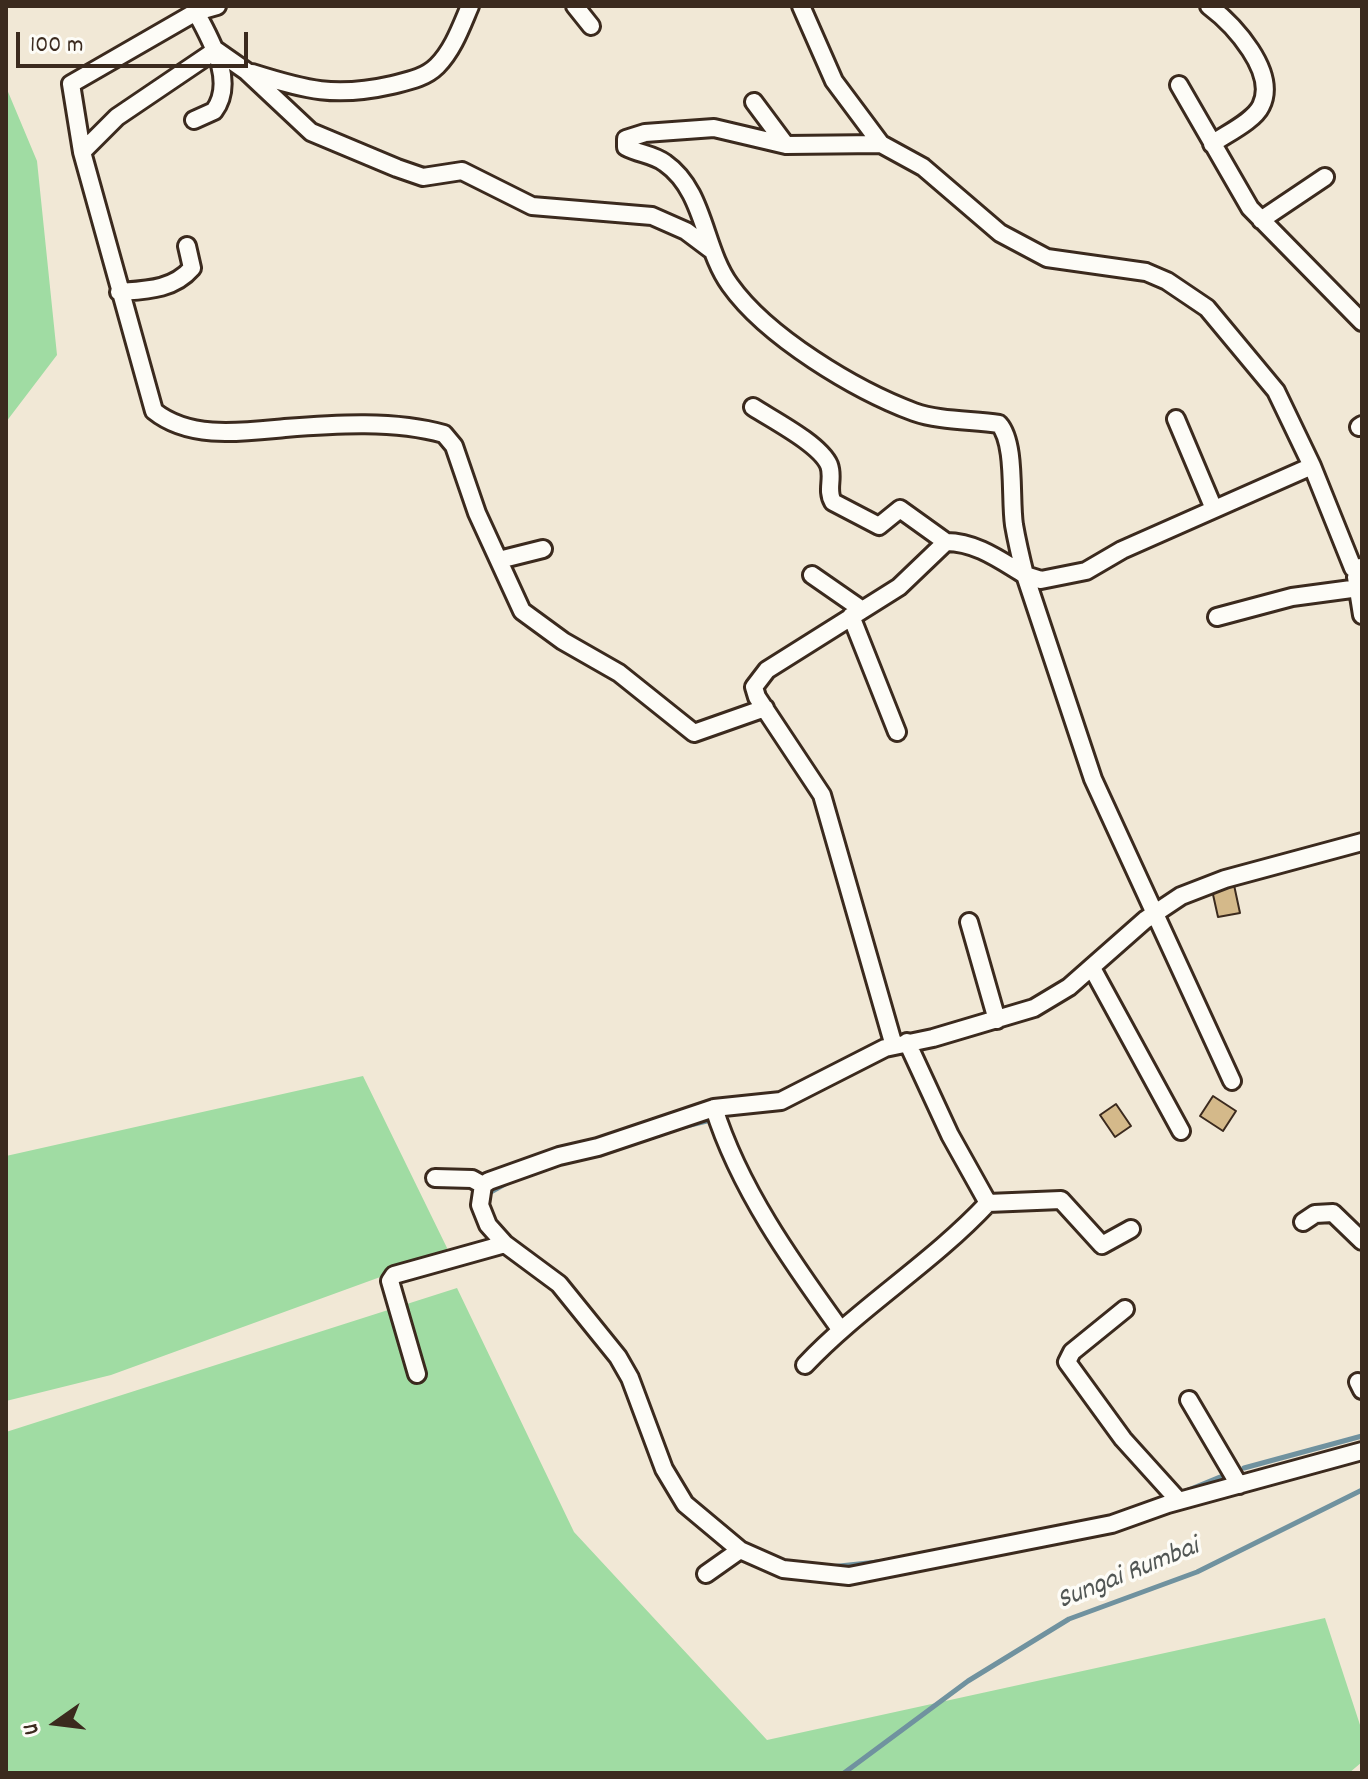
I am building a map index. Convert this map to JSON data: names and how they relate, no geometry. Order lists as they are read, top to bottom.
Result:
{
  "water": ["Sungai Rumbai"],
  "scale_bar": "100 m",
  "north": "left"
}
